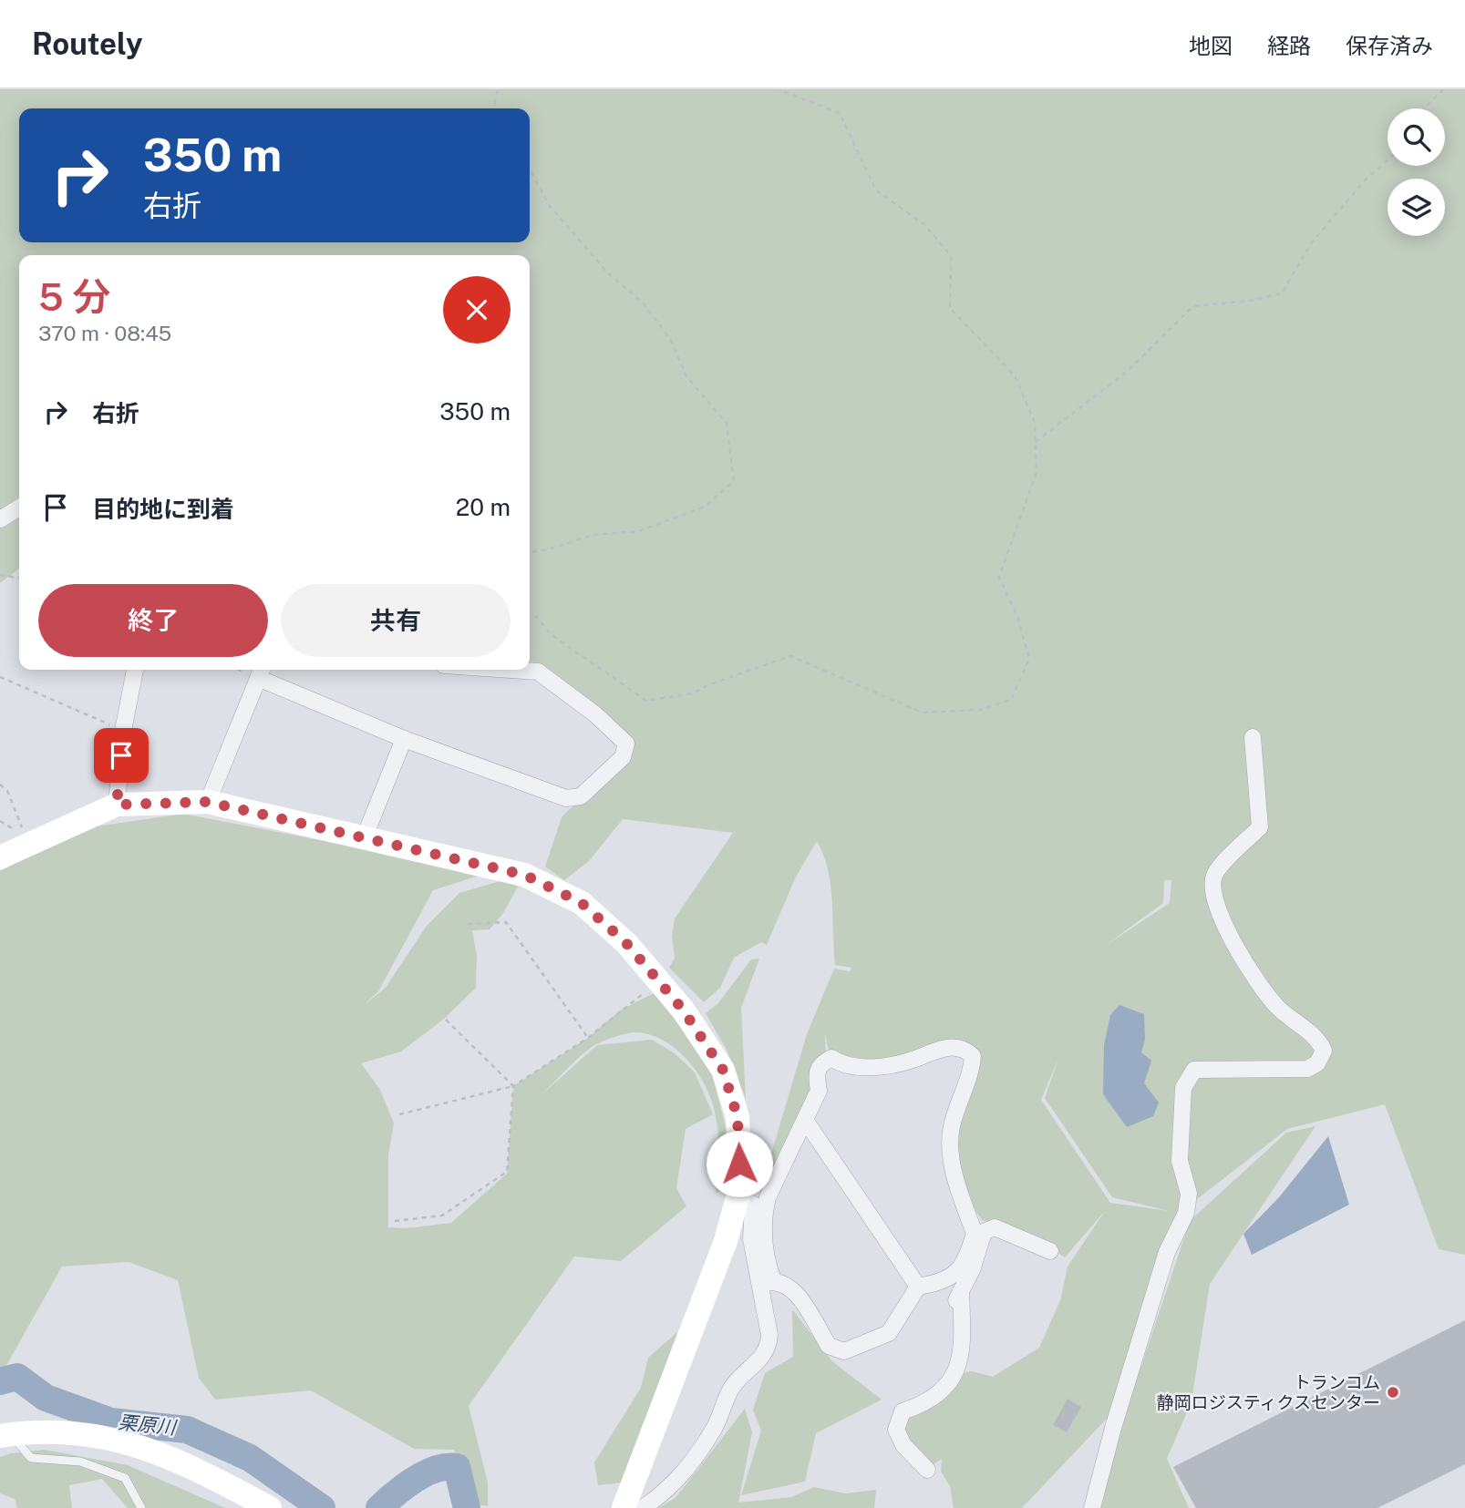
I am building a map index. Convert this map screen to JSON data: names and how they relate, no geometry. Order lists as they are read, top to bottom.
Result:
{
  "water": ["栗原川"],
  "places": ["トランコム 静岡ロジスティクスセンター"],
  "page": {
    "header": "Routely",
    "nav": ["地図", "経路", "保存済み"],
    "turn": ["350 m", "右折"],
    "heading": ["5 分", "370 m · 08:45"],
    "list": [
      {
        "name": "右折",
        "value": "350 m"
      },
      {
        "name": "目的地に到着",
        "value": "20 m"
      }
    ],
    "buttons": ["終了", "共有"]
  }
}
